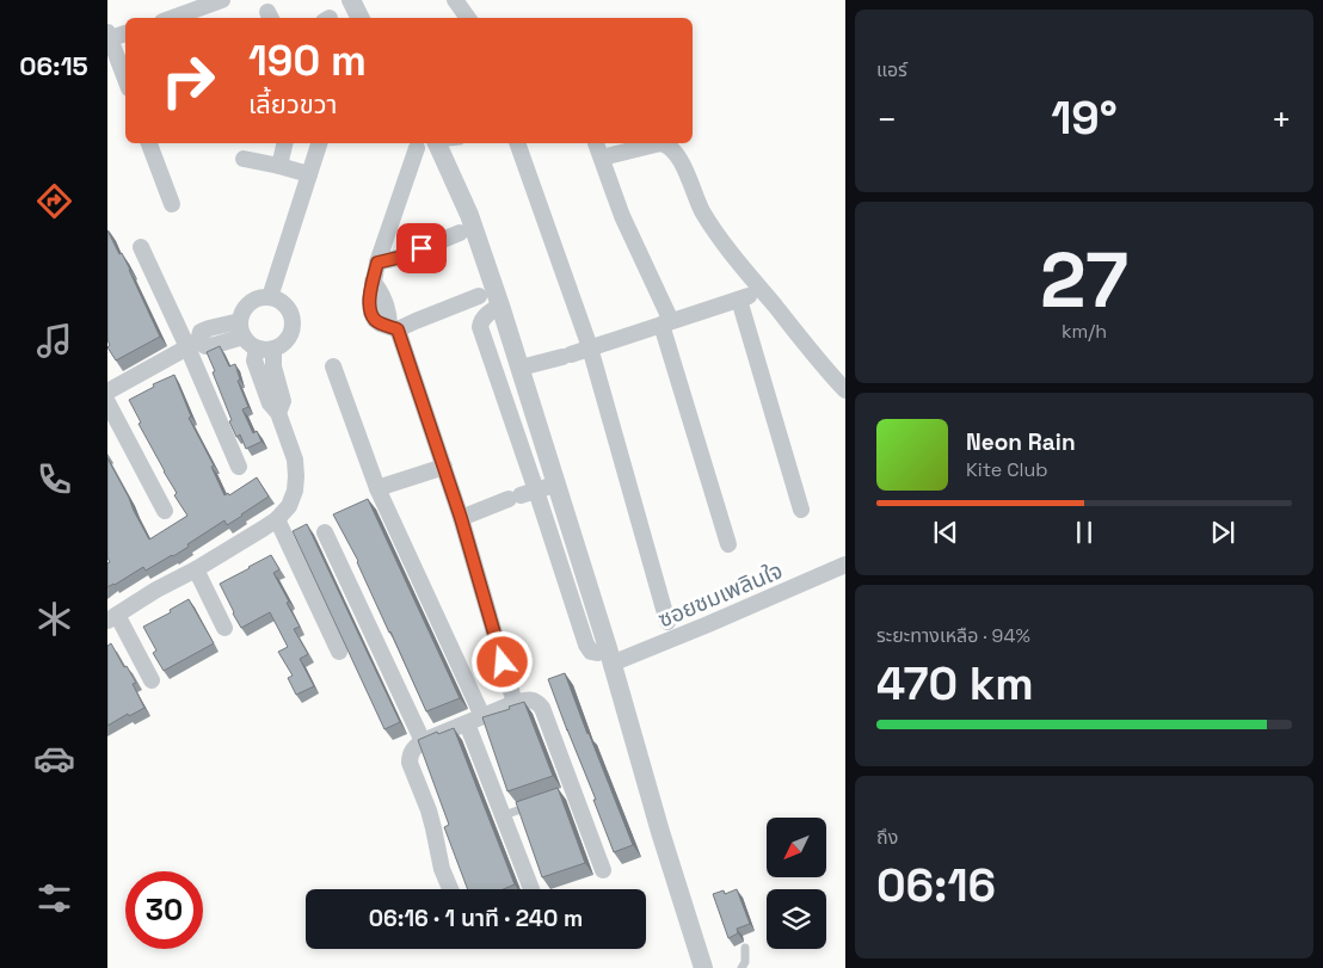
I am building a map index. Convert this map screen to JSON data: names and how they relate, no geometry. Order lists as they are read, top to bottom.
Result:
{
  "streets": {
    "street": ["ซอยชมเพลินใจ"]
  },
  "north": "bottom left",
  "page": {
    "tabs": "06:15",
    "tile": [
      "แอร์",
      ["27", "km/h"],
      ["ระยะทางเหลือ · 94%", "470 km"],
      ["ถึง", "06:16"]
    ],
    "turn": ["190 m", "เลี้ยวขวา"],
    "heat": ["−", "19°", "+"],
    "song": ["Neon Rain", "Kite Club"],
    "limit": "30",
    "trip": "06:16 · 1 นาที · 240 m"
  }
}
